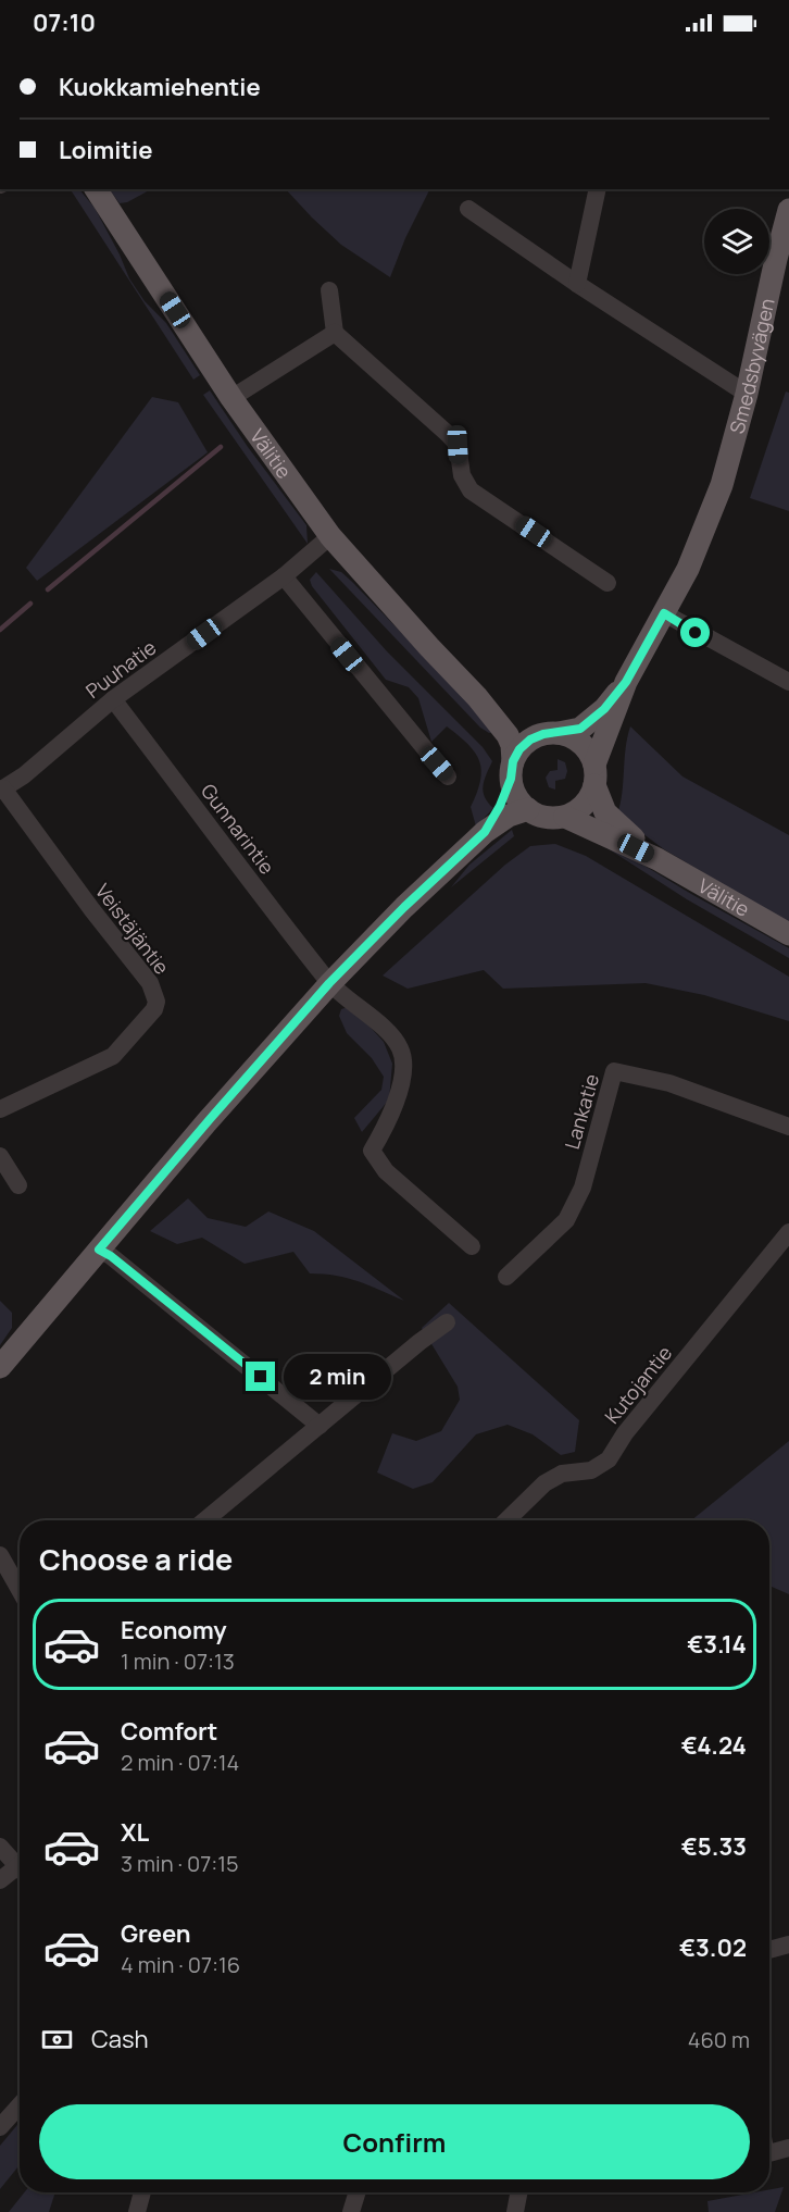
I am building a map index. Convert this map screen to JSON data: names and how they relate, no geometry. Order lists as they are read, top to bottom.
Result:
{
  "streets": {
    "main road": ["Smedsbyvägen", "Välitie"],
    "street": [
      "Puuhatie",
      "Gunnarintie",
      "Veistäjäntie",
      "Lankatie",
      "Kutojantie"
    ]
  },
  "crossings": [
    ["Välitie", "Puuhatie"],
    ["Puuhatie", "Gunnarintie"],
    ["Puuhatie", "Veistäjäntie"]
  ],
  "page": {
    "status": "07:10",
    "banner": ["Kuokkamiehentie", "Loimitie"],
    "bubble": "2 min",
    "heading": "Choose a ride",
    "list": [
      {
        "name": "Economy",
        "note": "1 min · 07:13",
        "value": "€3.14"
      },
      {
        "name": "Comfort",
        "note": "2 min · 07:14",
        "value": "€4.24"
      },
      {
        "name": "XL",
        "note": "3 min · 07:15",
        "value": "€5.33"
      },
      {
        "name": "Green",
        "note": "4 min · 07:16",
        "value": "€3.02"
      }
    ],
    "pay": ["Cash", "460 m"],
    "buttons": "Confirm"
  }
}
